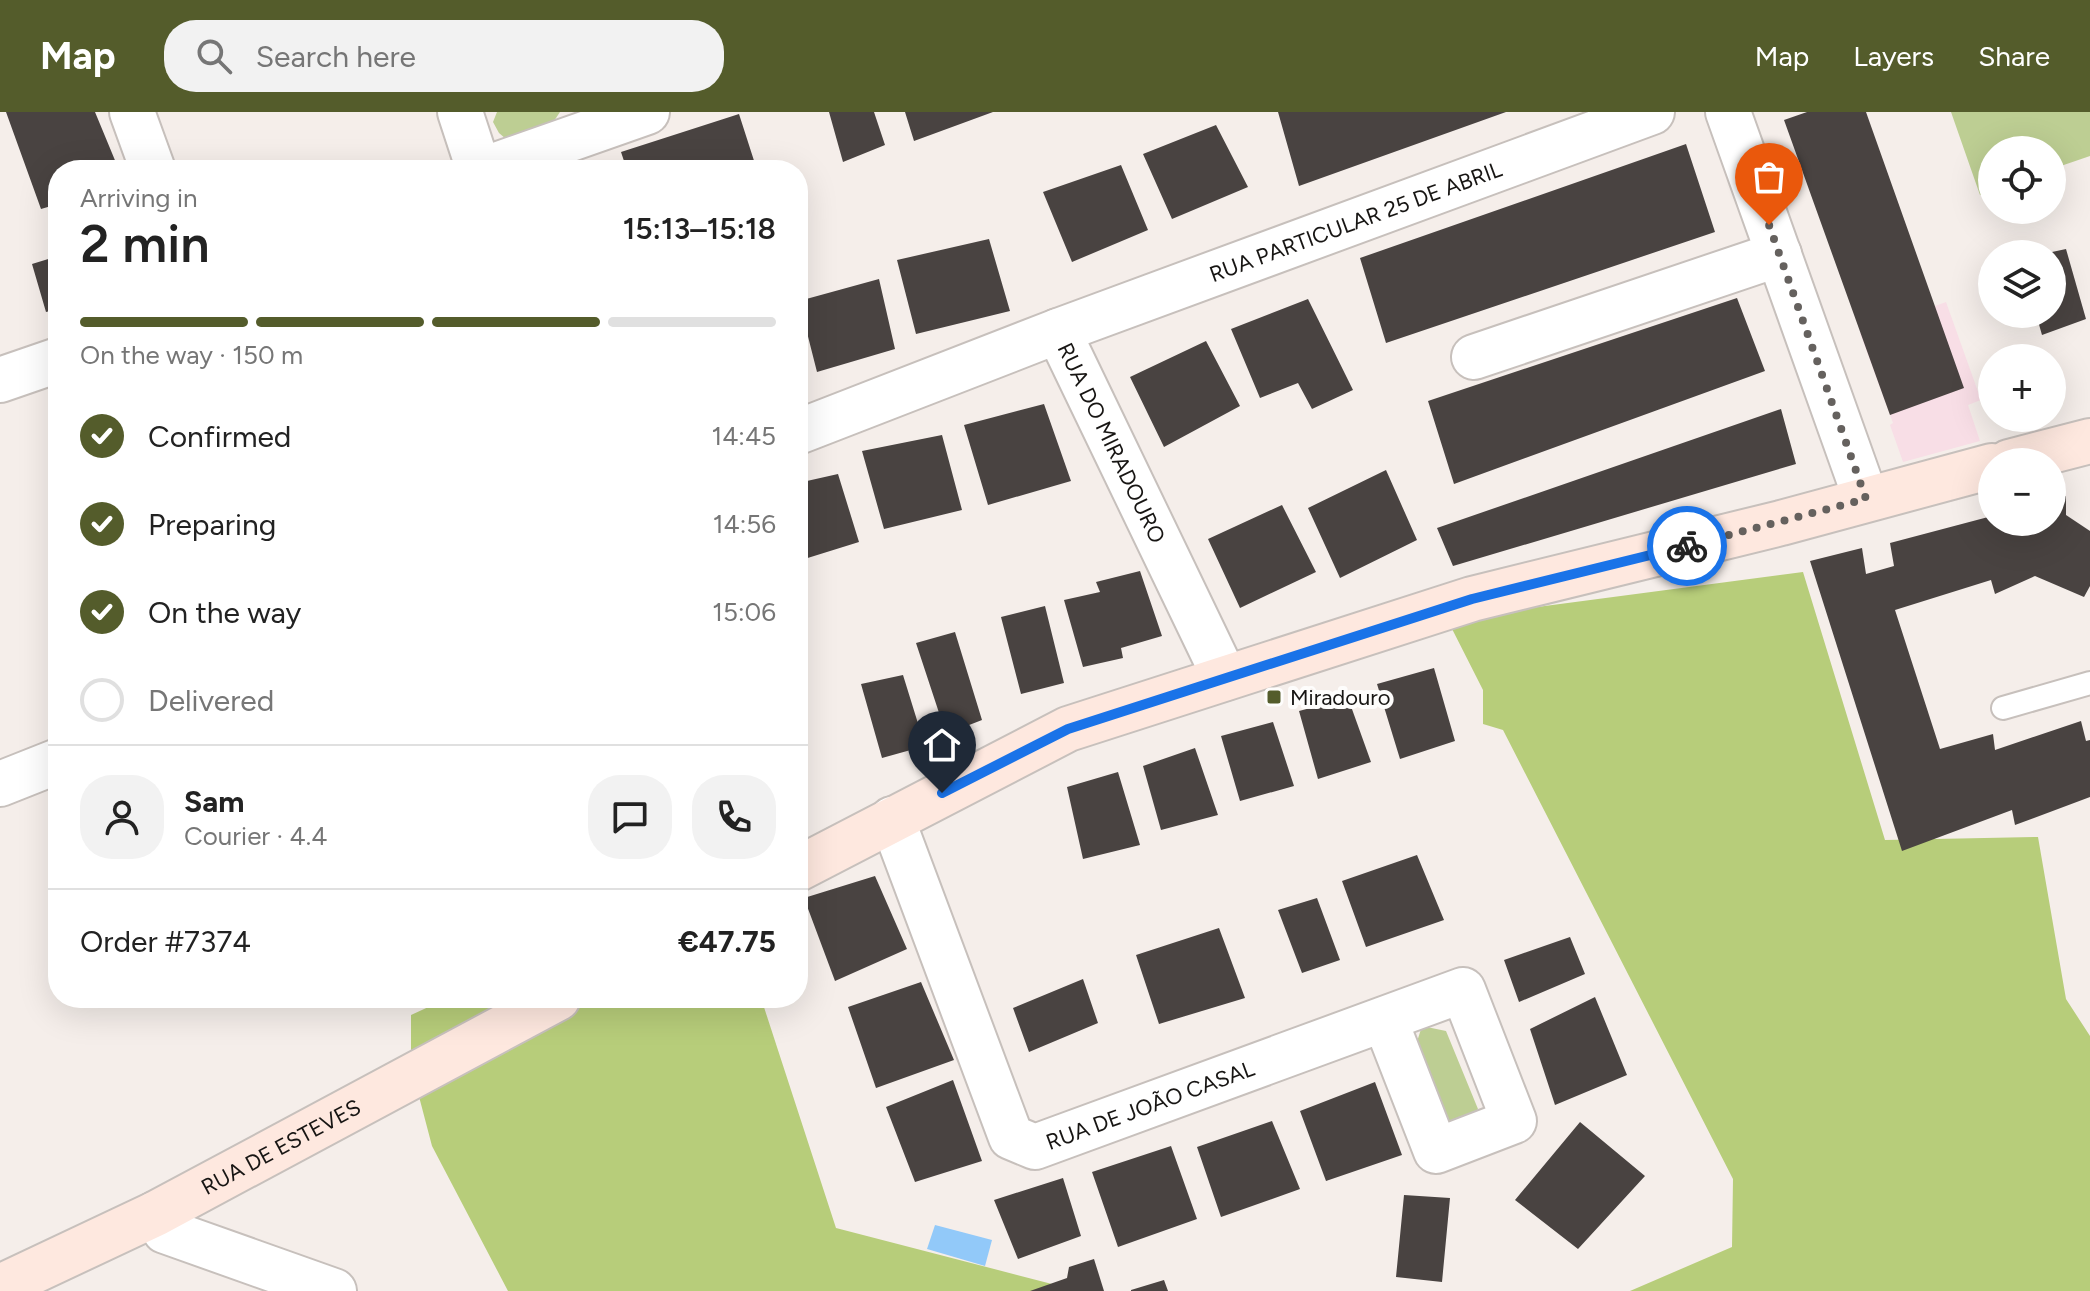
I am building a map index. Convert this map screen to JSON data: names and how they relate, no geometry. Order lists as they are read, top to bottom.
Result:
{
  "streets": {
    "street": [
      "RUA PARTICULAR 25 DE ABRIL",
      "RUA DO MIRADOURO",
      "RUA DE JOÃO CASAL",
      "RUA DE ESTEVES"
    ]
  },
  "crossings": [
    ["RUA PARTICULAR 25 DE ABRIL", "RUA DO MIRADOURO"]
  ],
  "places": {
    "transit": ["Miradouro"]
  },
  "page": {
    "header": "Map",
    "search": "Search here",
    "nav": ["Map", "Layers", "Share"],
    "map_buttons": ["+", "−"],
    "heading": ["2 min", "Arriving in", "15:13–15:18"],
    "panel": [
      "Sam",
      "Courier · 4.4",
      "Order #7374",
      "€47.75"
    ],
    "bar": "On the way · 150 m",
    "list": [
      ["Confirmed", "14:45"],
      ["Preparing", "14:56"],
      ["On the way", "15:06"],
      "Delivered"
    ]
  }
}
